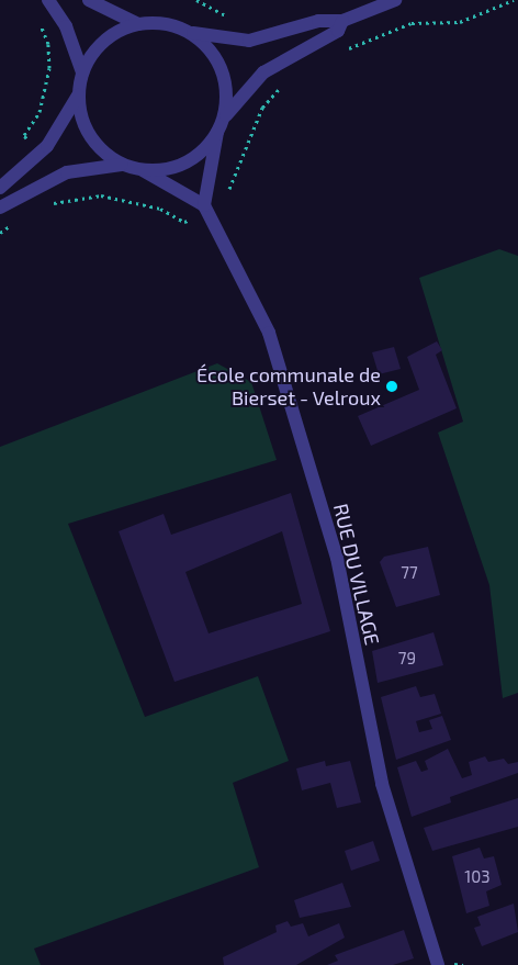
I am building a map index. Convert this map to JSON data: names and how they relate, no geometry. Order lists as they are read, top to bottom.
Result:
{
  "streets": {
    "street": ["RUE DU VILLAGE"]
  },
  "places": ["École communale de Bierset - Velroux"],
  "house_numbers": ["77", "79", "103"]
}
